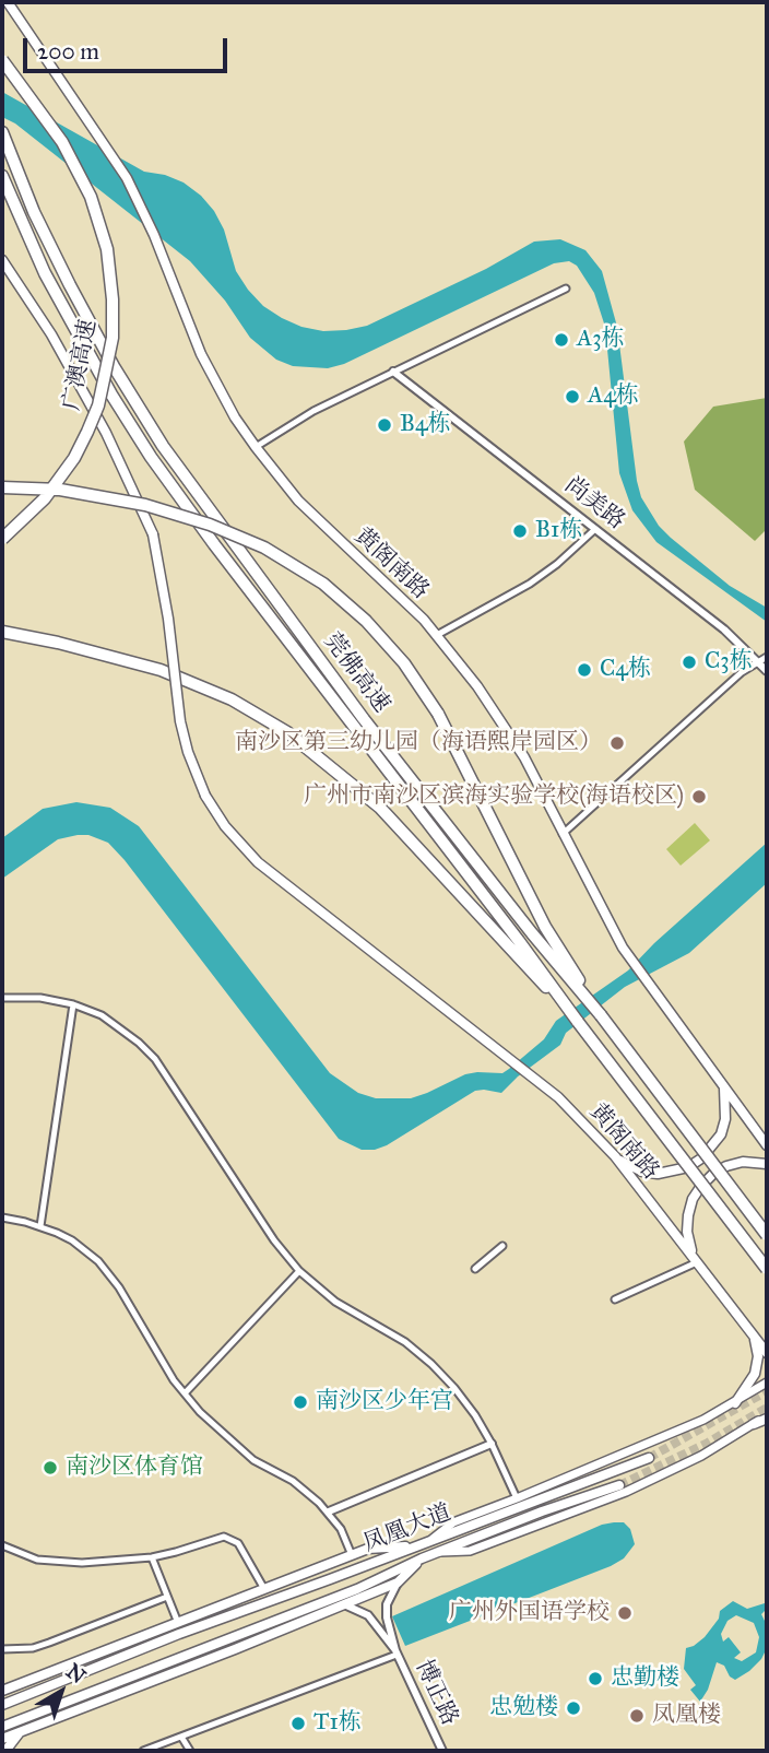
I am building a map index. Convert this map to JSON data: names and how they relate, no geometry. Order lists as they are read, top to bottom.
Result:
{
  "streets": {
    "highway": ["广澳高速", "莞佛高速"],
    "main road": ["黄阁南路", "凤凰大道"],
    "street": ["尚美路", "博正路"]
  },
  "places": [
    "A3栋",
    "A4栋",
    "B4栋",
    "B1栋",
    "C3栋",
    "C4栋",
    "南沙区第三幼儿园（海语熙岸园区）",
    "广州市南沙区滨海实验学校(海语校区)",
    "南沙区少年宫",
    "南沙区体育馆",
    "广州外国语学校",
    "忠勤楼",
    "忠勉楼",
    "凤凰楼",
    "T1栋"
  ],
  "scale_bar": "200 m",
  "north": "top right"
}
